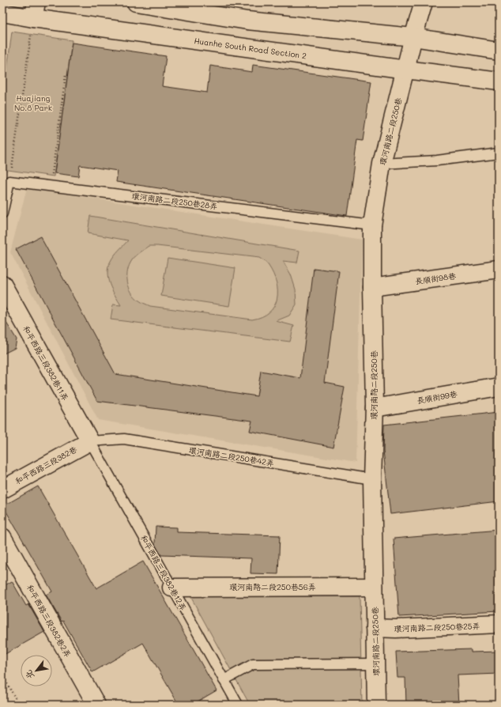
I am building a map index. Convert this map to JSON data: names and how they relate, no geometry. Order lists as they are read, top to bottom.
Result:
{
  "streets": {
    "street": [
      "Huanhe South Road Section 2",
      "環河南路二段250巷",
      "長順街98巷",
      "和平西路三段382巷11弄",
      "長順街99巷",
      "和平西路三段382巷",
      "環河南路二段250巷56弄",
      "和平西路三段382巷2弄",
      "環河南路二段250巷25弄"
    ],
    "lane": ["環河南路二段250巷28弄", "環河南路二段250巷42弄", "和平西路三段382巷12弄"]
  },
  "crossings": [
    ["Huanhe South Road Section 2", "環河南路二段250巷"],
    ["環河南路二段250巷", "環河南路二段250巷28弄"],
    ["環河南路二段250巷", "長順街98巷"],
    ["環河南路二段250巷", "長順街99巷"],
    ["環河南路二段250巷", "環河南路二段250巷42弄"],
    ["環河南路二段250巷", "環河南路二段250巷56弄"],
    ["環河南路二段250巷", "環河南路二段250巷25弄"],
    ["和平西路三段382巷11弄", "環河南路二段250巷42弄"],
    ["和平西路三段382巷11弄", "和平西路三段382巷"],
    ["和平西路三段382巷11弄", "和平西路三段382巷12弄"],
    ["環河南路二段250巷42弄", "和平西路三段382巷"],
    ["環河南路二段250巷42弄", "和平西路三段382巷12弄"],
    ["和平西路三段382巷", "和平西路三段382巷12弄"],
    ["和平西路三段382巷12弄", "環河南路二段250巷56弄"]
  ],
  "parks": ["Huajiang No.8 Park"],
  "north": "bottom left"
}
